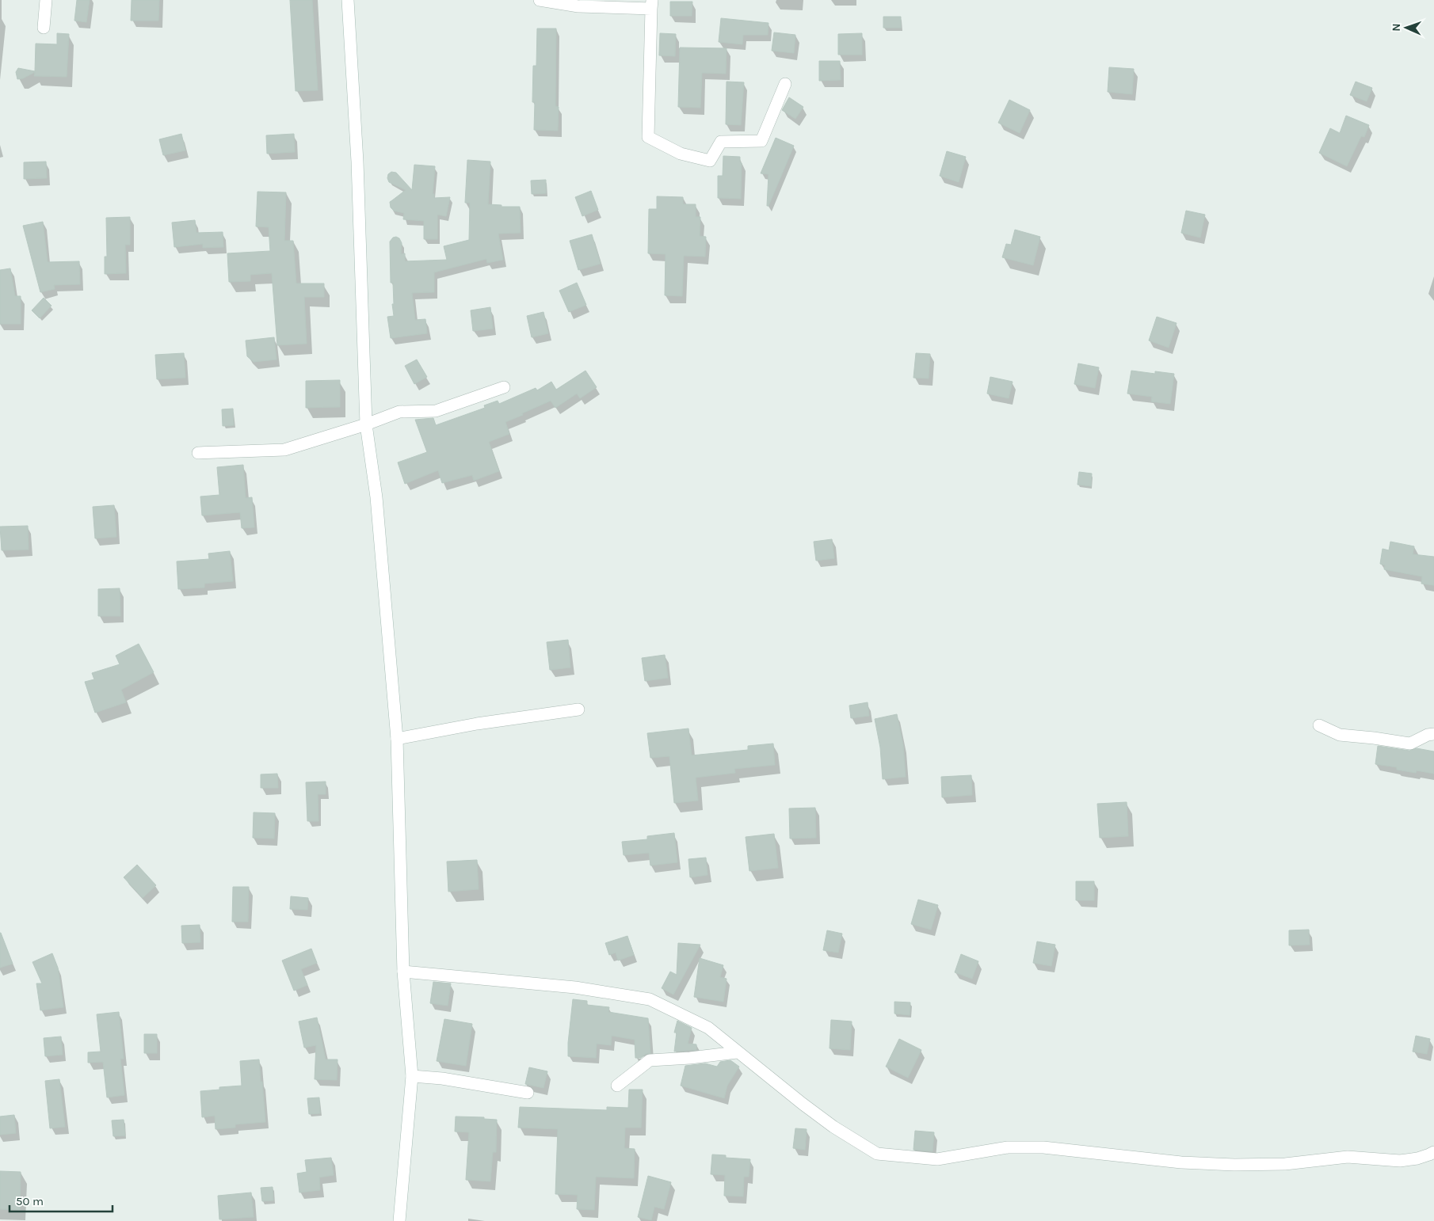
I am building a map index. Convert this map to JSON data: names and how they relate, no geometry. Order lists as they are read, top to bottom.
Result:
{
  "scale_bar": "50 m",
  "north": "left"
}
